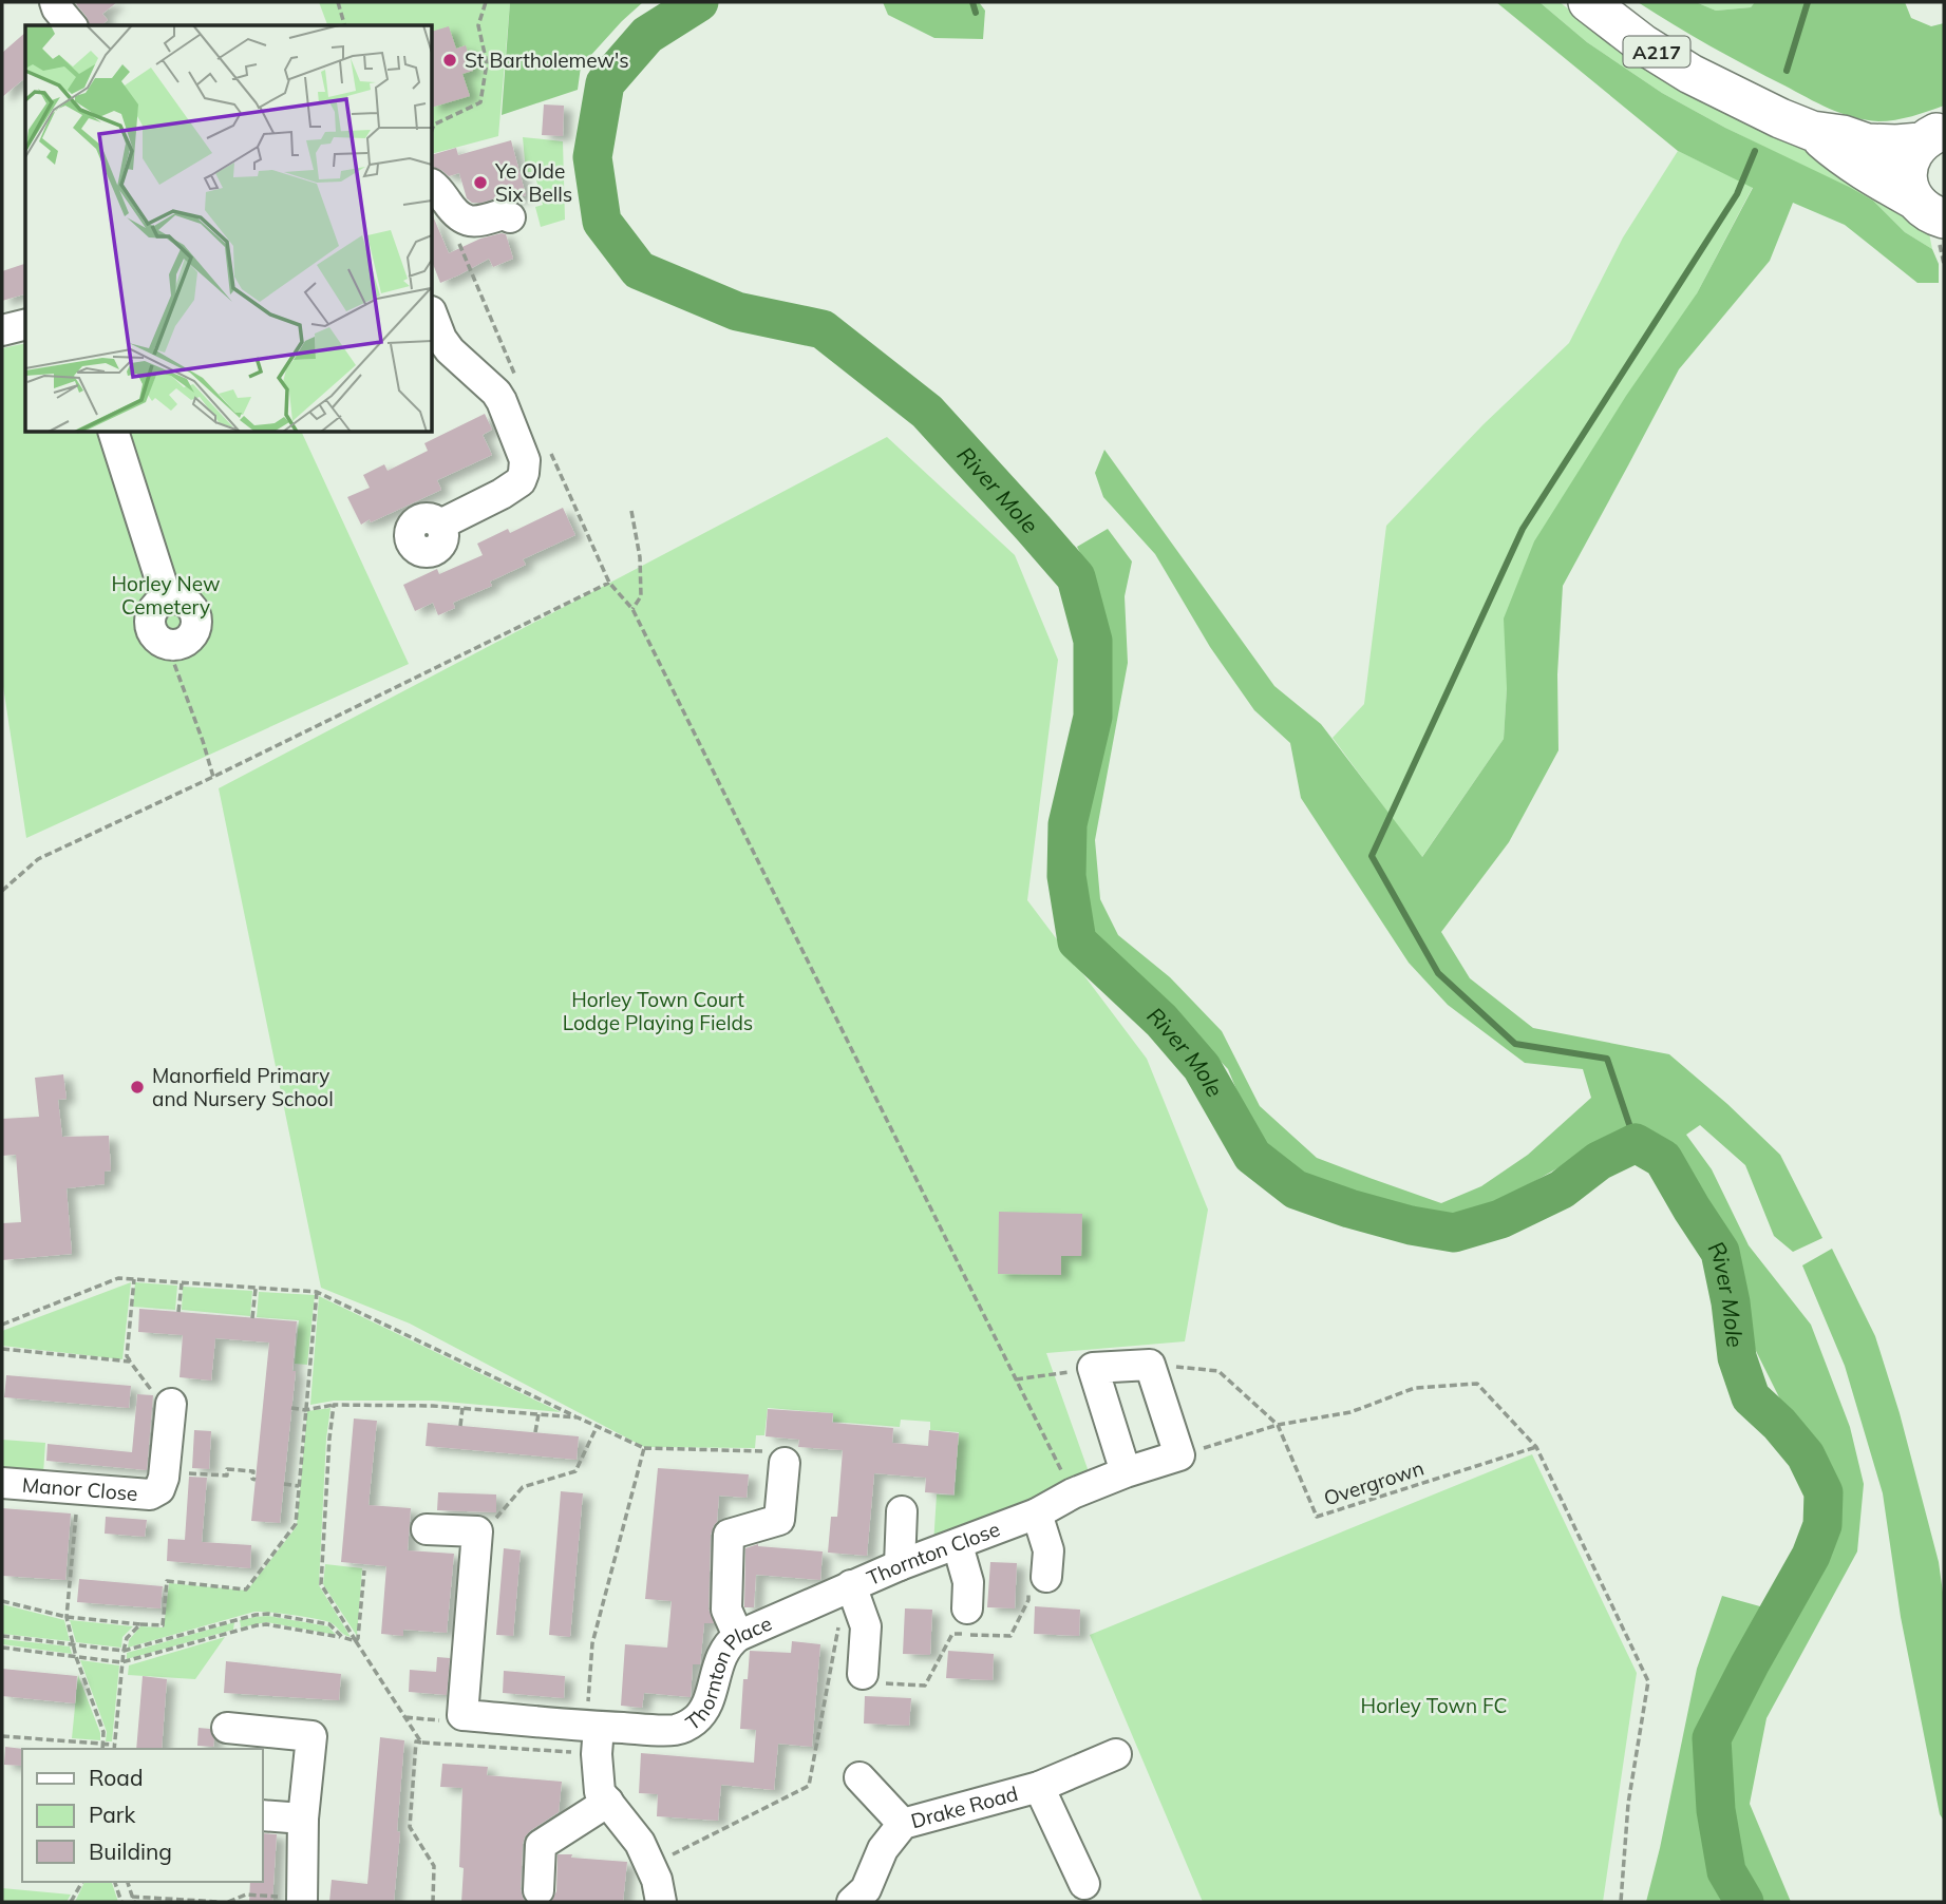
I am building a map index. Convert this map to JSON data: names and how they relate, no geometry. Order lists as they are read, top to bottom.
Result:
{
  "streets": {
    "main road": ["A217"],
    "street": [
      "Manor Close",
      "Thornton Close",
      "Thornton Place",
      "Drake Road"
    ],
    "path": ["Overgrown"]
  },
  "crossings": [
    ["Thornton Close", "Thornton Place"]
  ],
  "water": ["River Mole"],
  "parks": ["Horley New Cemetery", "Horley Town Court Lodge Playing Fields", "Horley Town FC"],
  "places": ["St Bartholemew's", "Ye Olde Six Bells", "Manorfield Primary and Nursery School"],
  "legend": ["Road", "Park", "Building"]
}
